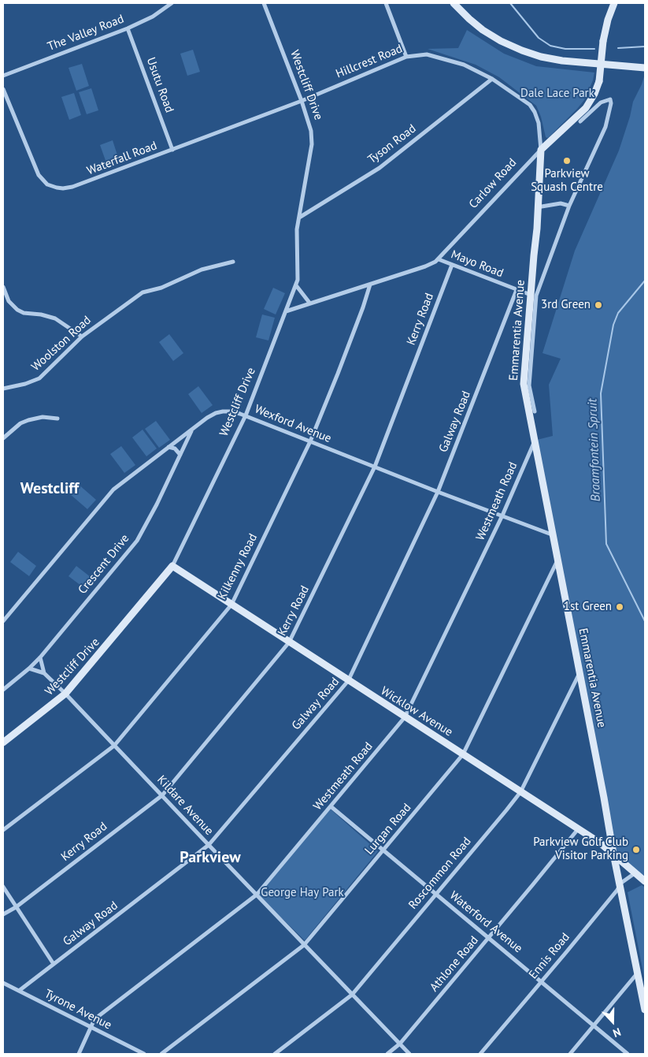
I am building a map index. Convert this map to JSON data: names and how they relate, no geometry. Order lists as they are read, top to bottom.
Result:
{
  "streets": {
    "street": [
      "The Valley Road",
      "Hillcrest Road",
      "Usutu Road",
      "Westcliff Drive",
      "Tyson Road",
      "Waterfall Road",
      "Carlow Road",
      "Mayo Road",
      "Kerry Road",
      "Emmarentia Avenue",
      "Woolston Road",
      "Galway Road",
      "Wexford Avenue",
      "Westmeath Road",
      "Crescent Drive",
      "Kilkenny Road",
      "Wicklow Avenue",
      "Kildare Avenue",
      "Lurgan Road",
      "Roscommon Road",
      "Waterford Avenue",
      "Ennis Road",
      "Athlone Road",
      "Tyrone Avenue"
    ]
  },
  "crossings": [
    ["The Valley Road", "Usutu Road"],
    ["Hillcrest Road", "Westcliff Drive"],
    ["Hillcrest Road", "Tyson Road"],
    ["Hillcrest Road", "Waterfall Road"],
    ["Hillcrest Road", "Carlow Road"],
    ["Hillcrest Road", "Emmarentia Avenue"],
    ["Usutu Road", "Waterfall Road"],
    ["Westcliff Drive", "Tyson Road"],
    ["Westcliff Drive", "Waterfall Road"],
    ["Westcliff Drive", "Carlow Road"],
    ["Westcliff Drive", "Wexford Avenue"],
    ["Westcliff Drive", "Wicklow Avenue"],
    ["Westcliff Drive", "Kildare Avenue"],
    ["Carlow Road", "Mayo Road"],
    ["Carlow Road", "Emmarentia Avenue"],
    ["Carlow Road", "Kilkenny Road"],
    ["Mayo Road", "Kerry Road"],
    ["Mayo Road", "Emmarentia Avenue"],
    ["Mayo Road", "Galway Road"],
    ["Kerry Road", "Wexford Avenue"],
    ["Kerry Road", "Wicklow Avenue"],
    ["Kerry Road", "Kildare Avenue"],
    ["Emmarentia Avenue", "Wexford Avenue"],
    ["Emmarentia Avenue", "Westmeath Road"],
    ["Emmarentia Avenue", "Wicklow Avenue"],
    ["Emmarentia Avenue", "Lurgan Road"],
    ["Emmarentia Avenue", "Roscommon Road"],
    ["Emmarentia Avenue", "Ennis Road"],
    ["Galway Road", "Wexford Avenue"],
    ["Galway Road", "Wicklow Avenue"],
    ["Galway Road", "Kildare Avenue"],
    ["Galway Road", "Tyrone Avenue"],
    ["Wexford Avenue", "Westmeath Road"],
    ["Wexford Avenue", "Crescent Drive"],
    ["Wexford Avenue", "Kilkenny Road"],
    ["Westmeath Road", "Wicklow Avenue"],
    ["Westmeath Road", "Kildare Avenue"],
    ["Westmeath Road", "Waterford Avenue"],
    ["Westmeath Road", "Tyrone Avenue"],
    ["Crescent Drive", "Kildare Avenue"],
    ["Kilkenny Road", "Wicklow Avenue"],
    ["Kilkenny Road", "Kildare Avenue"],
    ["Wicklow Avenue", "Lurgan Road"],
    ["Wicklow Avenue", "Roscommon Road"],
    ["Wicklow Avenue", "Ennis Road"],
    ["Wicklow Avenue", "Athlone Road"],
    ["Kildare Avenue", "Lurgan Road"],
    ["Kildare Avenue", "Roscommon Road"],
    ["Kildare Avenue", "Athlone Road"],
    ["Lurgan Road", "Waterford Avenue"],
    ["Roscommon Road", "Waterford Avenue"],
    ["Waterford Avenue", "Ennis Road"],
    ["Waterford Avenue", "Athlone Road"]
  ],
  "districts": ["Westcliff", "Parkview"],
  "water": ["Braamfontein Spruit"],
  "parks": ["Dale Lace Park", "George Hay Park"],
  "places": [
    "Parkview Squash Centre",
    "3rd Green",
    "1st Green",
    "Parkview Golf Club Visitor Parking"
  ],
  "north": "bottom"
}
